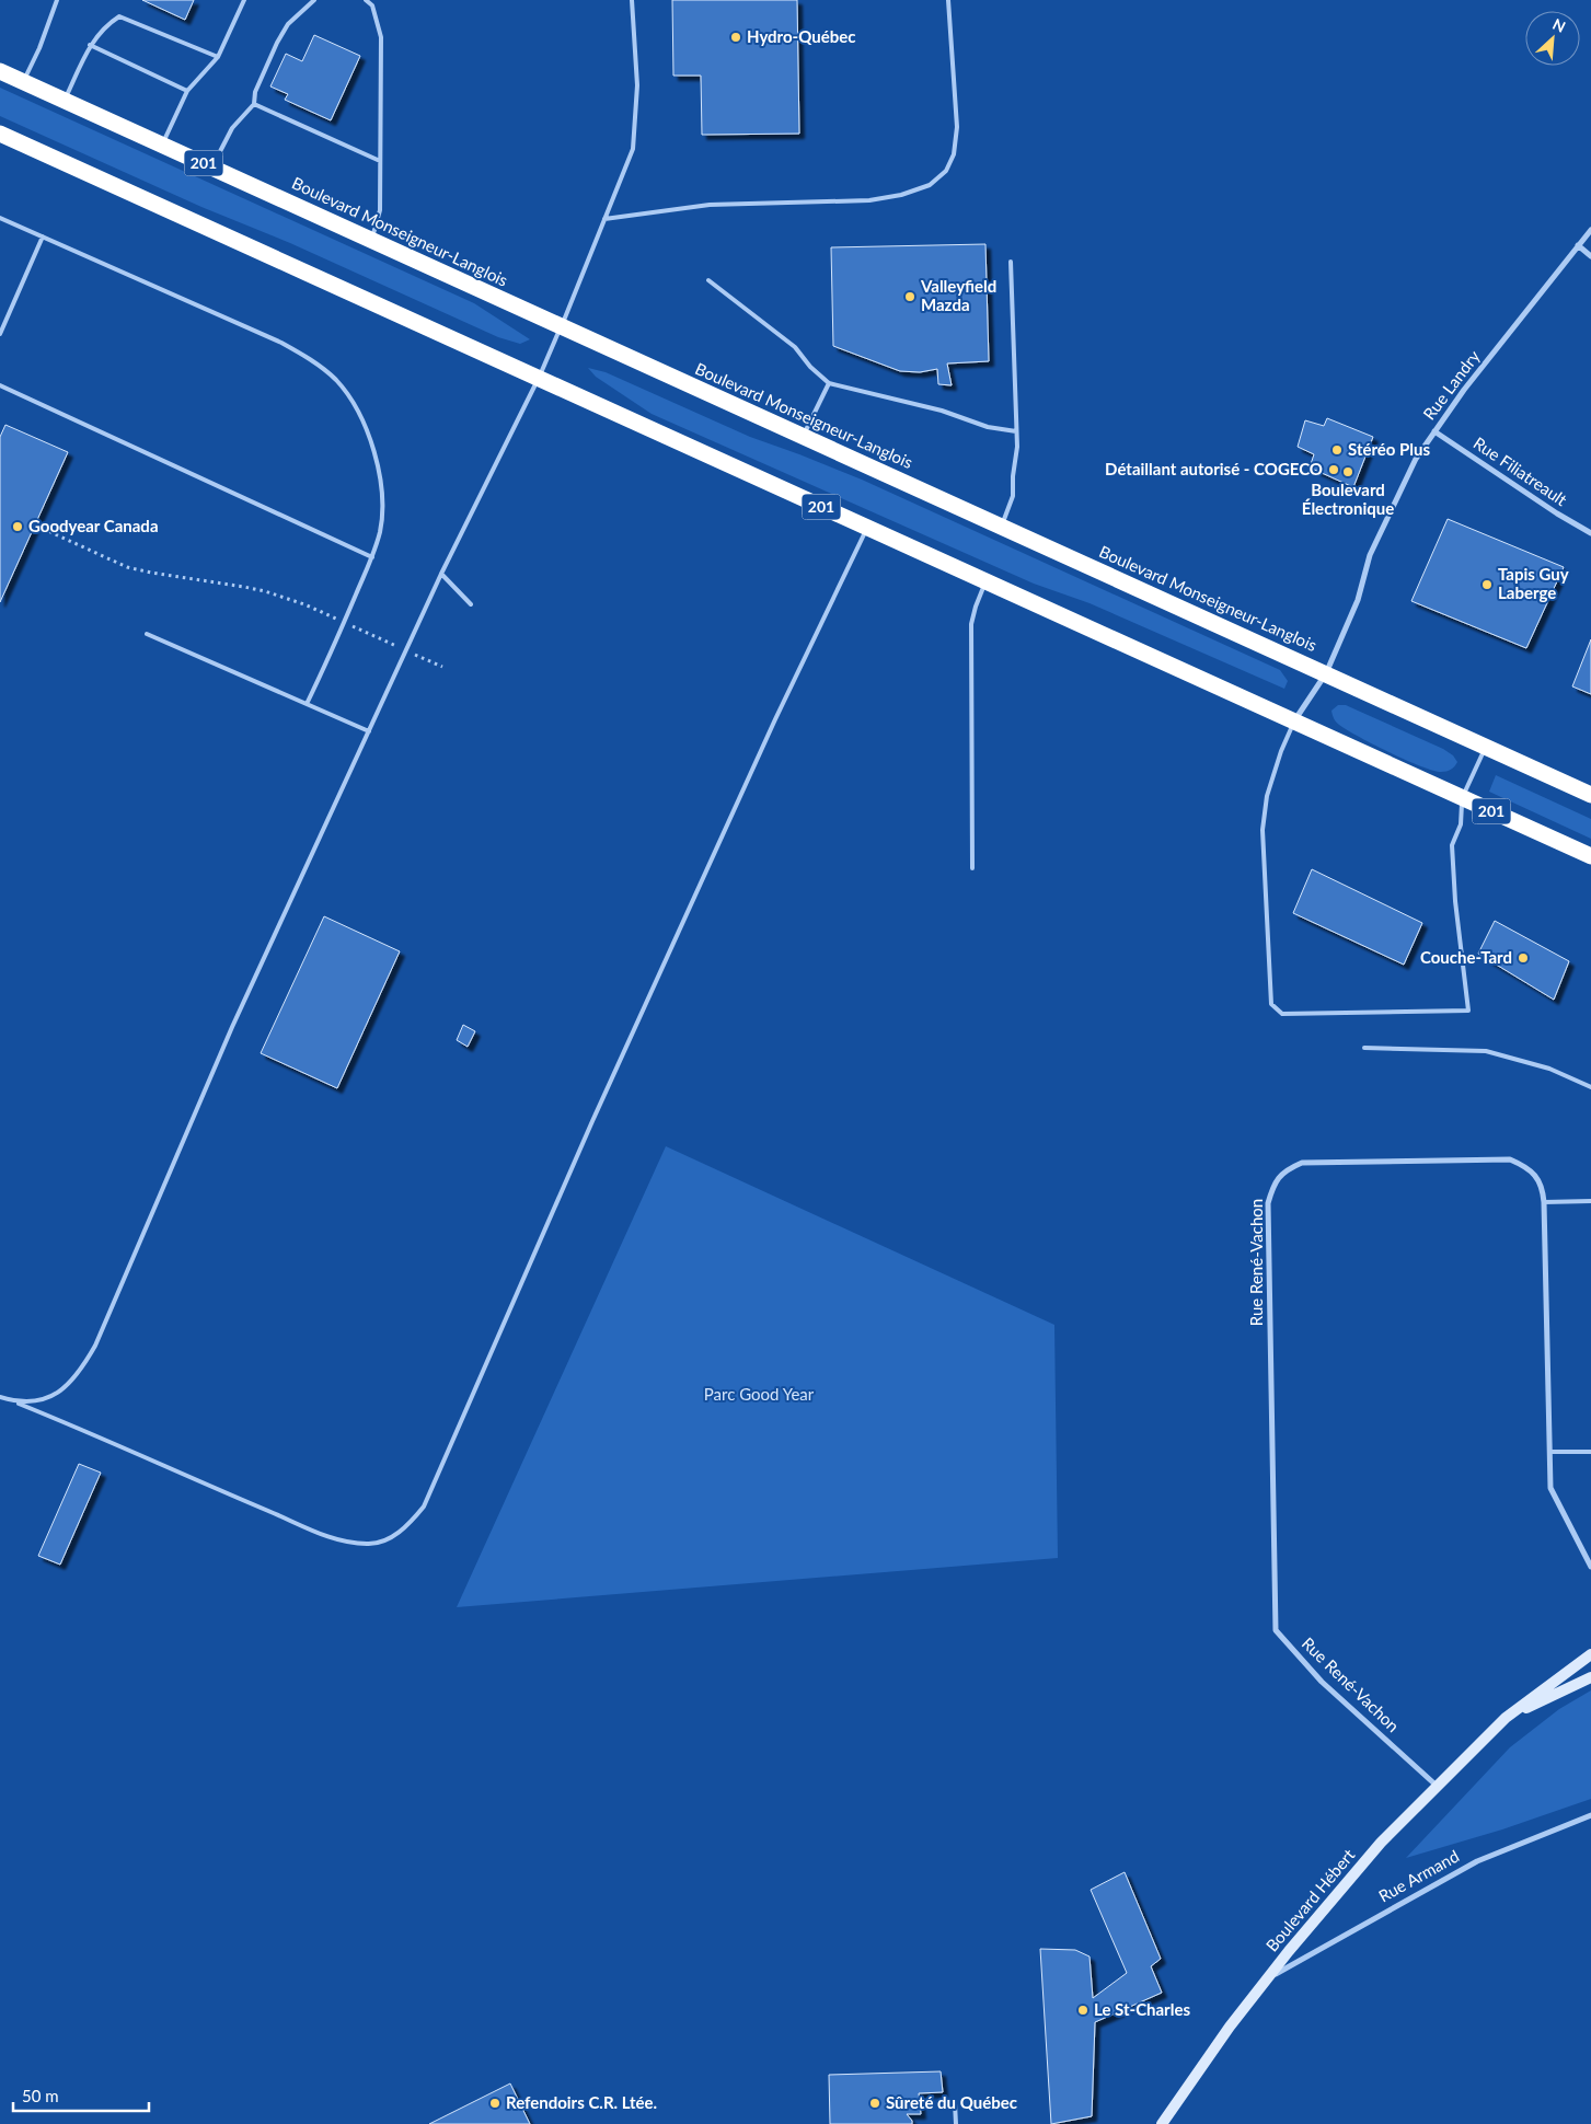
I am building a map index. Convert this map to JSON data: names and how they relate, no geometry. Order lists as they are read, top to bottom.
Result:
{
  "streets": {
    "highway": ["201", "Boulevard Monseigneur-Langlois"],
    "main road": ["Boulevard Hébert"],
    "street": [
      "Rue Landry",
      "Rue Filiatreault",
      "Rue René-Vachon",
      "Rue Armand"
    ]
  },
  "crossings": [
    ["201", "Rue Landry"],
    ["Boulevard Monseigneur-Langlois", "Rue Landry"],
    ["Rue Landry", "Rue Filiatreault"],
    ["Rue René-Vachon", "Boulevard Hébert"],
    ["Rue Armand", "Boulevard Hébert"]
  ],
  "parks": ["Parc Good Year"],
  "places": [
    "Hydro-Québec",
    "Valleyfield Mazda",
    "Stéréo Plus",
    "Détaillant autorisé - COGECO",
    "Boulevard Électronique",
    "Goodyear Canada",
    "Tapis Guy Laberge",
    "Couche-Tard",
    "Le St-Charles",
    "Refendoirs C.R. Ltée.",
    "Sûreté du Québec"
  ],
  "scale_bar": "50 m",
  "north": "top right"
}
